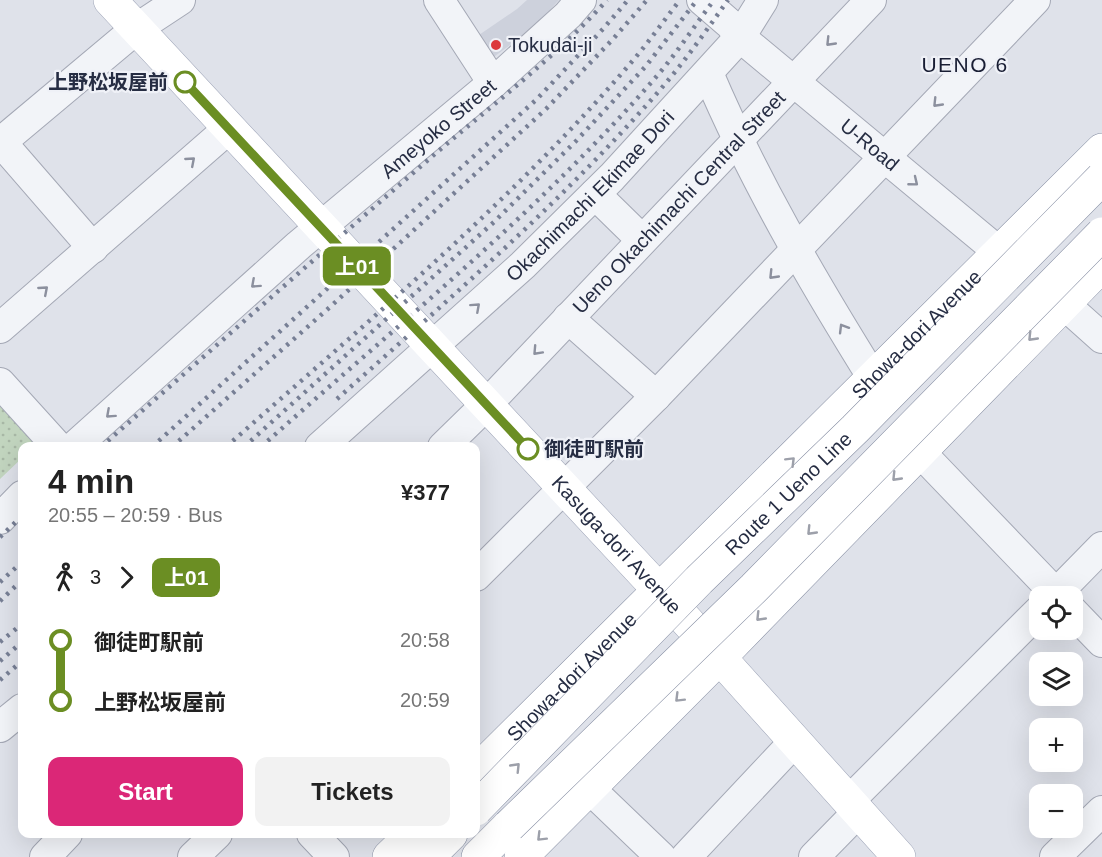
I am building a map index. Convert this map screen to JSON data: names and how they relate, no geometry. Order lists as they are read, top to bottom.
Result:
{
  "streets": {
    "main road": ["Showa-dori Avenue", "Route 1 Ueno Line", "Kasuga-dori Avenue"],
    "street": [
      "Ameyoko Street",
      "U-Road",
      "Okachimachi Ekimae Dori",
      "Ueno Okachimachi Central Street"
    ]
  },
  "crossings": [
    ["Ameyoko Street", "Kasuga-dori Avenue"],
    ["U-Road", "Okachimachi Ekimae Dori"],
    ["U-Road", "Ueno Okachimachi Central Street"],
    ["U-Road", "Showa-dori Avenue"],
    ["Okachimachi Ekimae Dori", "Kasuga-dori Avenue"],
    ["Ueno Okachimachi Central Street", "Kasuga-dori Avenue"],
    ["Showa-dori Avenue", "Kasuga-dori Avenue"]
  ],
  "districts": ["UENO 6"],
  "places": ["Tokudai-ji", "上野松坂屋前", "御徒町駅前"],
  "lines": ["bus line 上01"],
  "page": {
    "on_map": "上01",
    "heading": ["4 min", "20:55 – 20:59 · Bus", "¥377"],
    "legs": ["3", "上01"],
    "map_buttons": ["+", "−"],
    "list": [
      {
        "name": "御徒町駅前",
        "value": "20:58"
      },
      {
        "name": "上野松坂屋前",
        "value": "20:59"
      }
    ],
    "buttons": ["Start", "Tickets"]
  }
}
